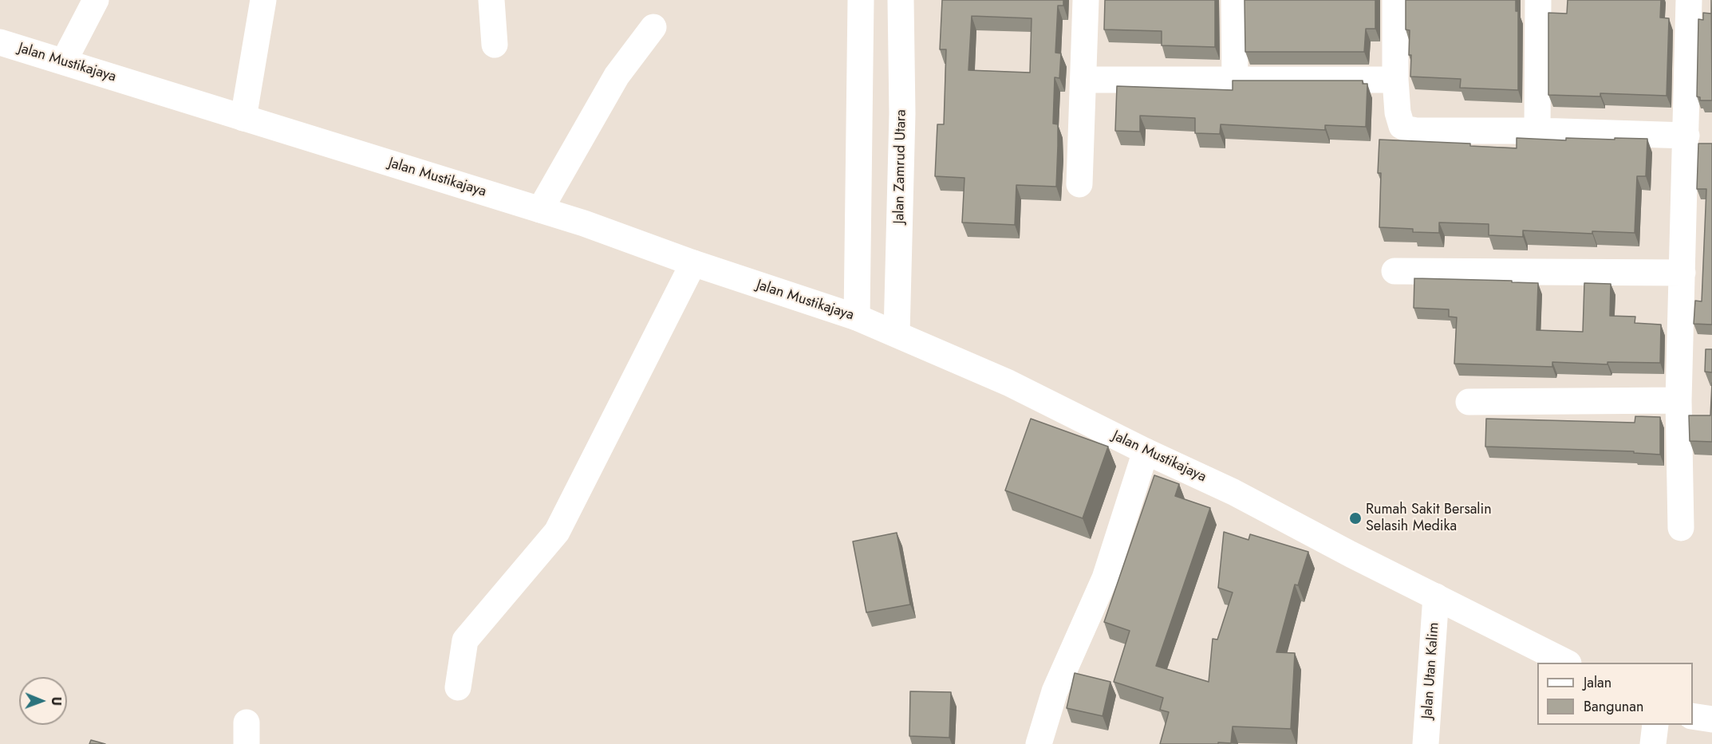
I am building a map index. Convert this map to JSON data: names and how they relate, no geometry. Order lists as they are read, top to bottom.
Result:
{
  "streets": {
    "street": ["Jalan Mustikajaya", "Jalan Zamrud Utara", "Jalan Utan Kalim"]
  },
  "crossings": [
    ["Jalan Mustikajaya", "Jalan Zamrud Utara"],
    ["Jalan Mustikajaya", "Jalan Utan Kalim"]
  ],
  "places": ["Rumah Sakit Bersalin Selasih Medika"],
  "legend": ["Jalan", "Bangunan"],
  "north": "right"
}
